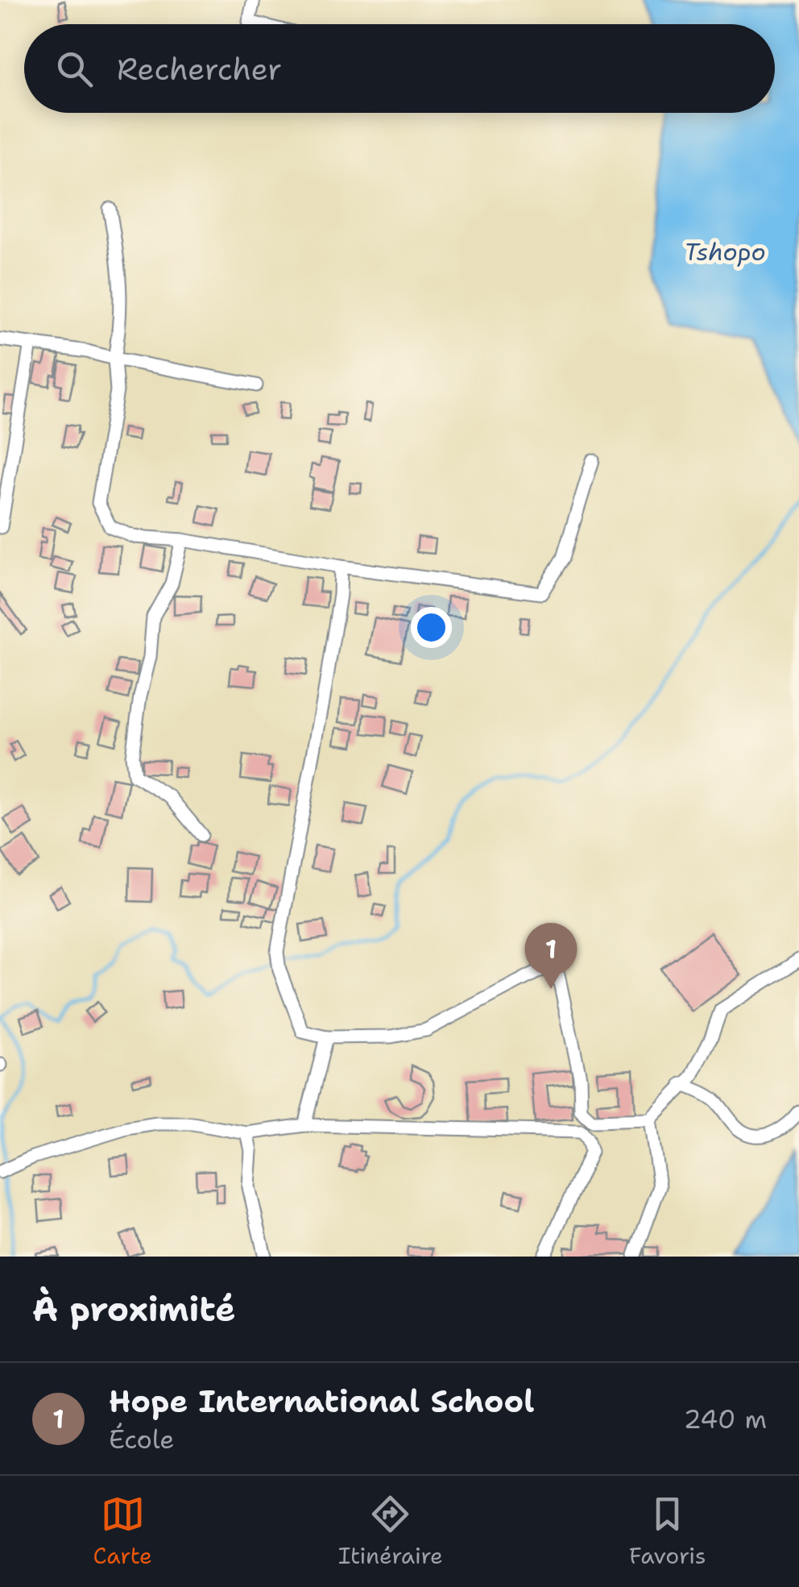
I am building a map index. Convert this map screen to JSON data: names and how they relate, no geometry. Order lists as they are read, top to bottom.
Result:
{
  "water": ["Tshopo"],
  "page": {
    "search": "Rechercher",
    "pins": "1",
    "heading": "À proximité",
    "list": [
      {
        "mark": "1",
        "name": "Hope International School",
        "note": "École",
        "value": "240 m"
      }
    ],
    "nav": ["Carte", "Itinéraire", "Favoris"]
  }
}
